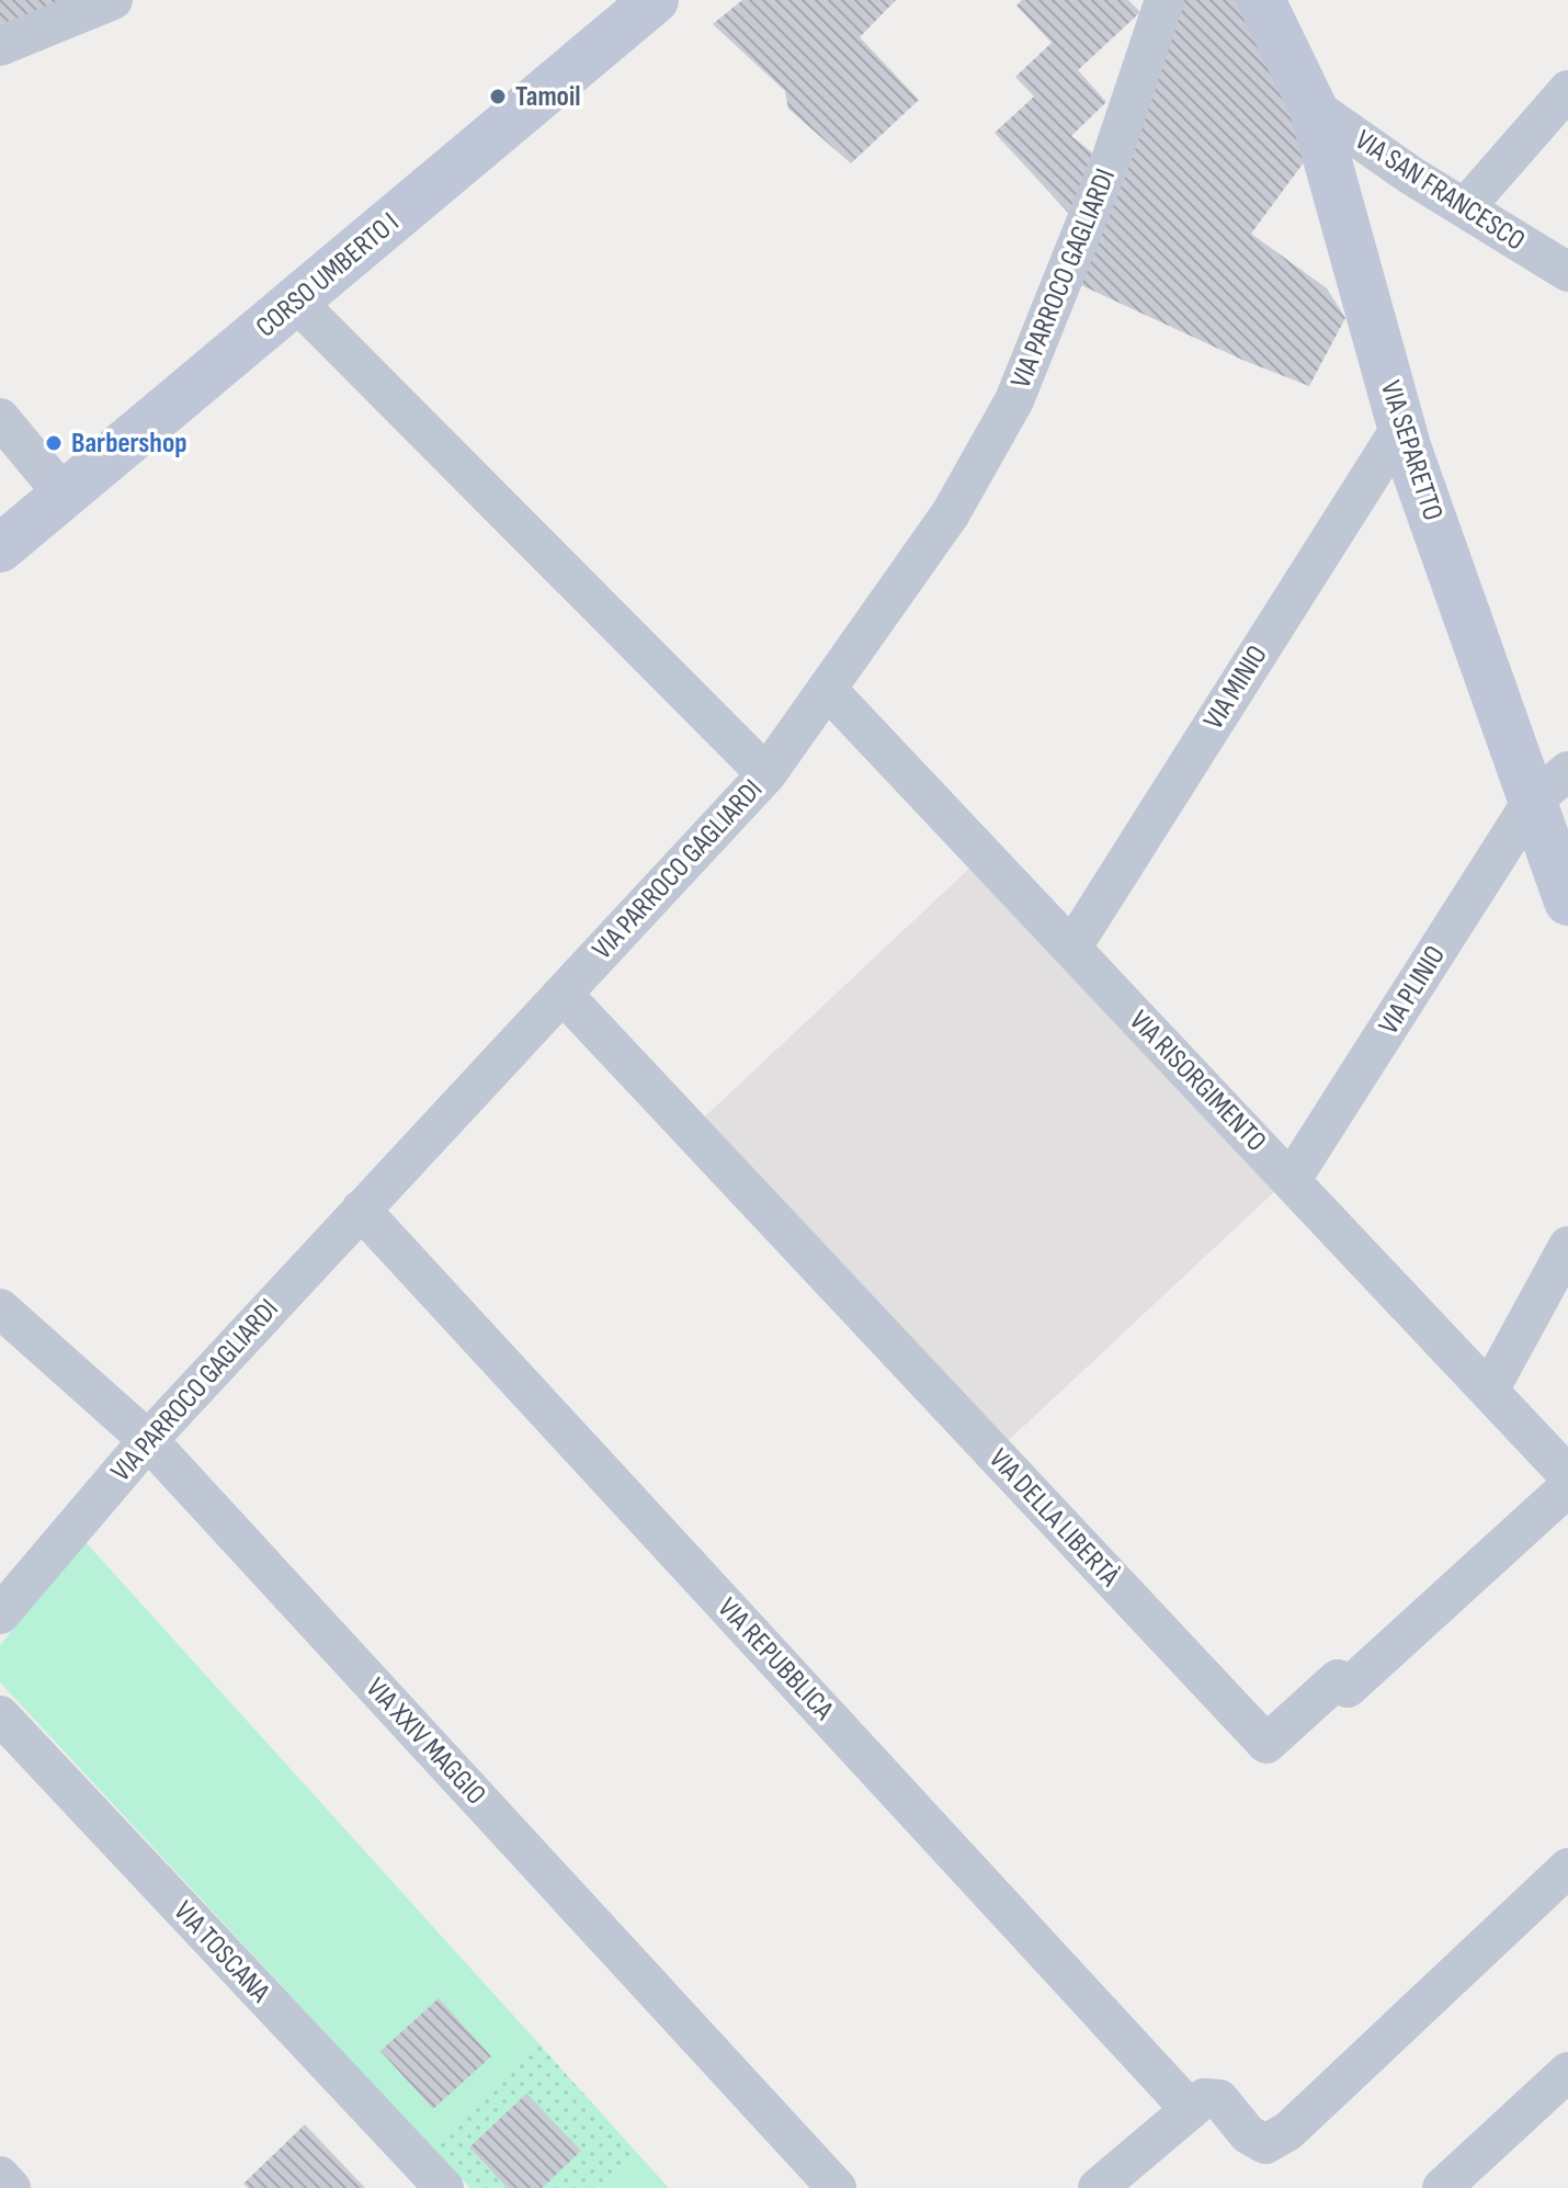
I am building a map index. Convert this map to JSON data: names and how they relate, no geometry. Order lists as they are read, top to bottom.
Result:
{
  "streets": {
    "street": [
      "VIA SAN FRANCESCO",
      "CORSO UMBERTO I",
      "VIA PARROCO GAGLIARDI",
      "VIA SEPARETTO",
      "VIA MINIO",
      "VIA PLINIO",
      "VIA RISORGIMENTO",
      "VIA DELLA LIBERTÀ",
      "VIA REPUBBLICA",
      "VIA XXIV MAGGIO",
      "VIA TOSCANA"
    ]
  },
  "crossings": [
    ["VIA SAN FRANCESCO", "VIA SEPARETTO"],
    ["VIA PARROCO GAGLIARDI", "VIA RISORGIMENTO"],
    ["VIA PARROCO GAGLIARDI", "VIA DELLA LIBERTÀ"],
    ["VIA PARROCO GAGLIARDI", "VIA REPUBBLICA"],
    ["VIA PARROCO GAGLIARDI", "VIA XXIV MAGGIO"],
    ["VIA SEPARETTO", "VIA MINIO"],
    ["VIA SEPARETTO", "VIA PLINIO"],
    ["VIA MINIO", "VIA RISORGIMENTO"],
    ["VIA PLINIO", "VIA RISORGIMENTO"]
  ],
  "places": ["Tamoil", "Barbershop"]
}
